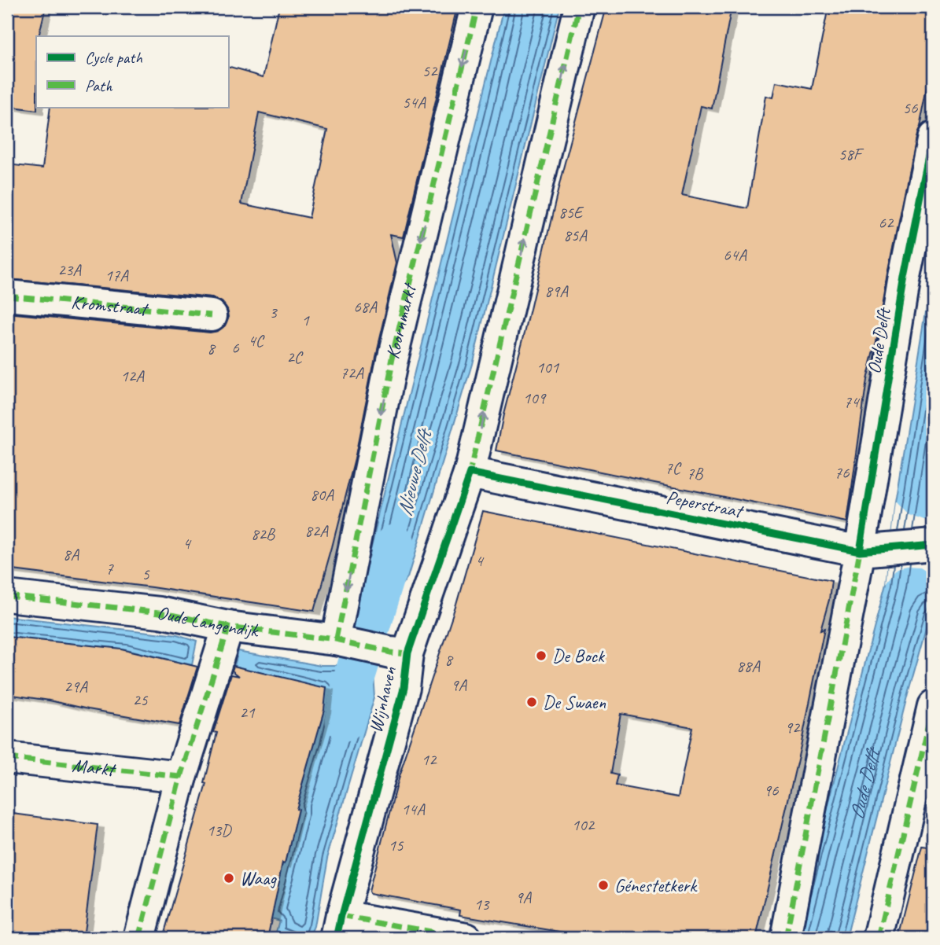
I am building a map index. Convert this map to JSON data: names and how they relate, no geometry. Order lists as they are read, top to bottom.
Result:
{
  "streets": {
    "street": [
      "Kromstraat",
      "Koornmarkt",
      "Oude Delft",
      "Peperstraat",
      "Oude Langendijk",
      "Wijnhaven",
      "Markt"
    ]
  },
  "crossings": [
    ["Koornmarkt", "Oude Langendijk"],
    ["Oude Delft", "Peperstraat"],
    ["Peperstraat", "Wijnhaven"],
    ["Oude Langendijk", "Wijnhaven"]
  ],
  "water": ["Nieuwe Delft", "Oude Delft"],
  "places": [
    "De Bock",
    "De Swaen",
    "Waag",
    "Génestetkerk"
  ],
  "house_numbers": [
    "52",
    "54A",
    "56",
    "58F",
    "85E",
    "62",
    "85A",
    "64A",
    "23A",
    "17A",
    "89A",
    "68A",
    "3",
    "1",
    "4C",
    "6",
    "8",
    "2C",
    "101",
    "72A",
    "12A",
    "109",
    "74",
    "7C",
    "76",
    "7B",
    "80A",
    "82A",
    "82B",
    "4",
    "8A",
    "4",
    "7",
    "5",
    "8",
    "88A",
    "9A",
    "29A",
    "25",
    "21",
    "92",
    "12",
    "96",
    "14A",
    "102",
    "13D",
    "15",
    "9A",
    "13"
  ],
  "legend": ["Cycle path", "Path"]
}
